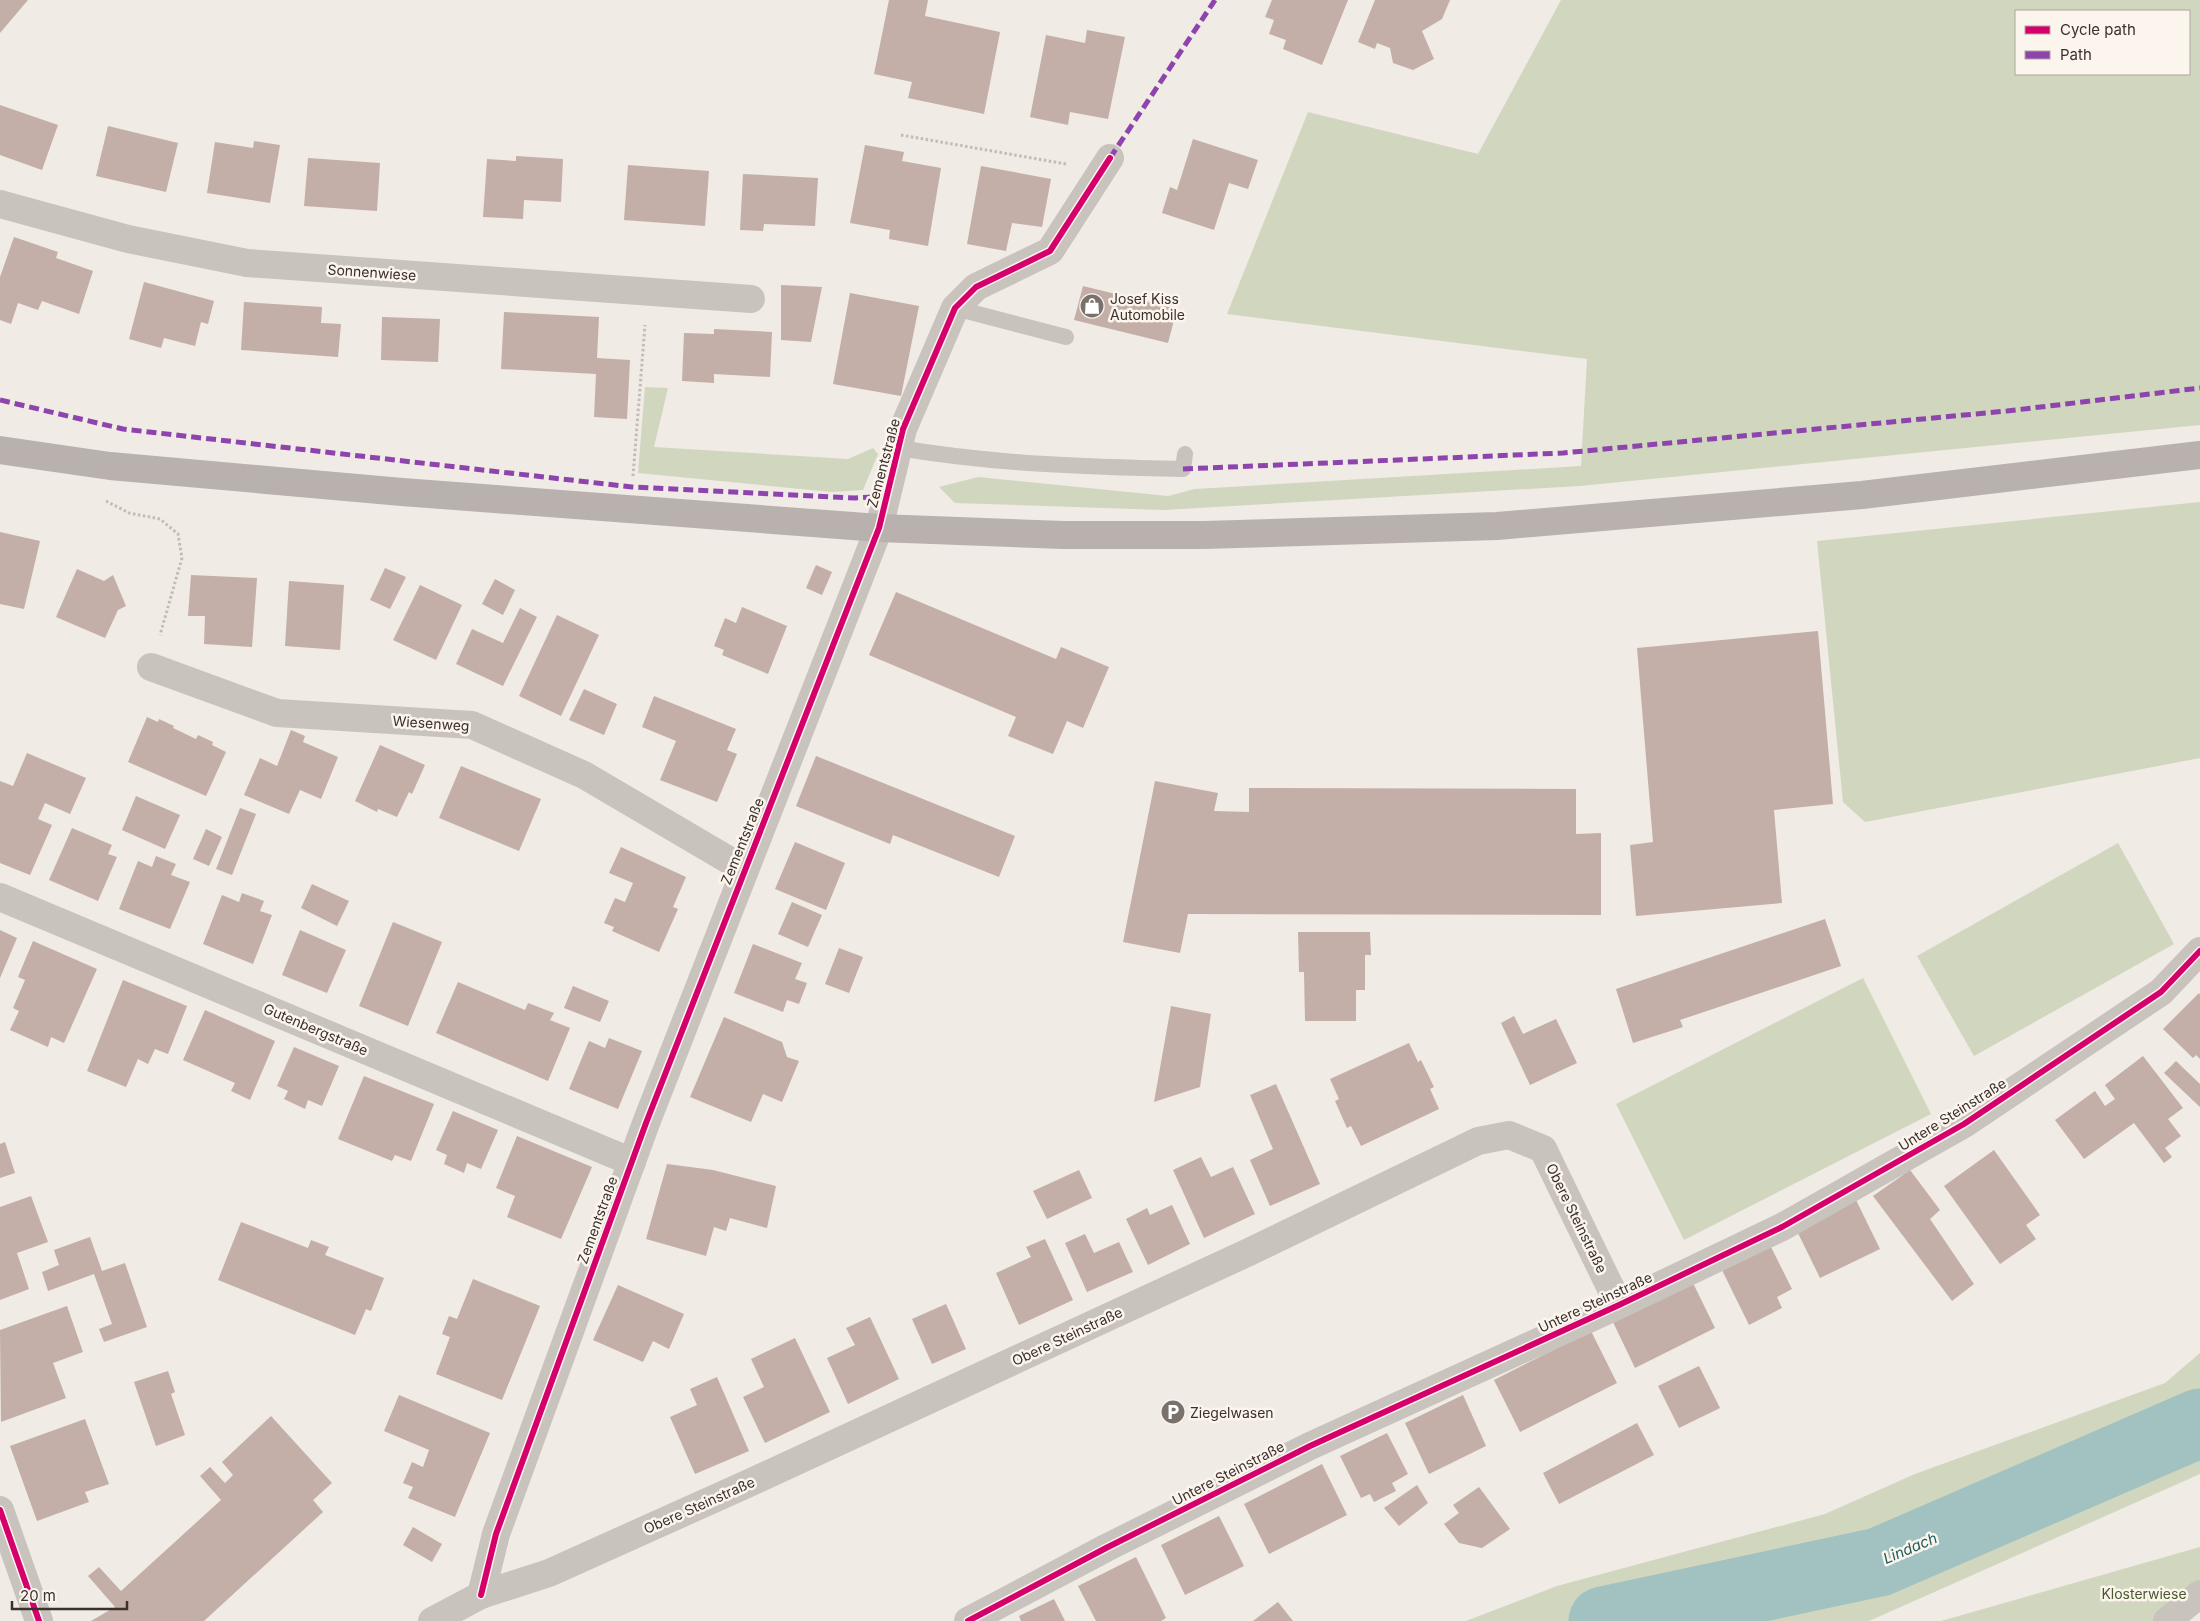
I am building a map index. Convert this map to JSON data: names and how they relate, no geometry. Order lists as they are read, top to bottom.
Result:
{
  "streets": {
    "street": [
      "Sonnenwiese",
      "Zementstraße",
      "Wiesenweg",
      "Gutenbergstraße",
      "Untere Steinstraße",
      "Obere Steinstraße"
    ]
  },
  "crossings": [
    ["Zementstraße", "Wiesenweg"],
    ["Zementstraße", "Gutenbergstraße"],
    ["Zementstraße", "Obere Steinstraße"],
    ["Untere Steinstraße", "Obere Steinstraße"]
  ],
  "water": ["Lindach"],
  "parks": ["Klosterwiese"],
  "places": {
    "shop": ["Josef Kiss Automobile"],
    "parking": ["Ziegelwasen"]
  },
  "legend": ["Cycle path", "Path"],
  "scale_bar": "20 m"
}
